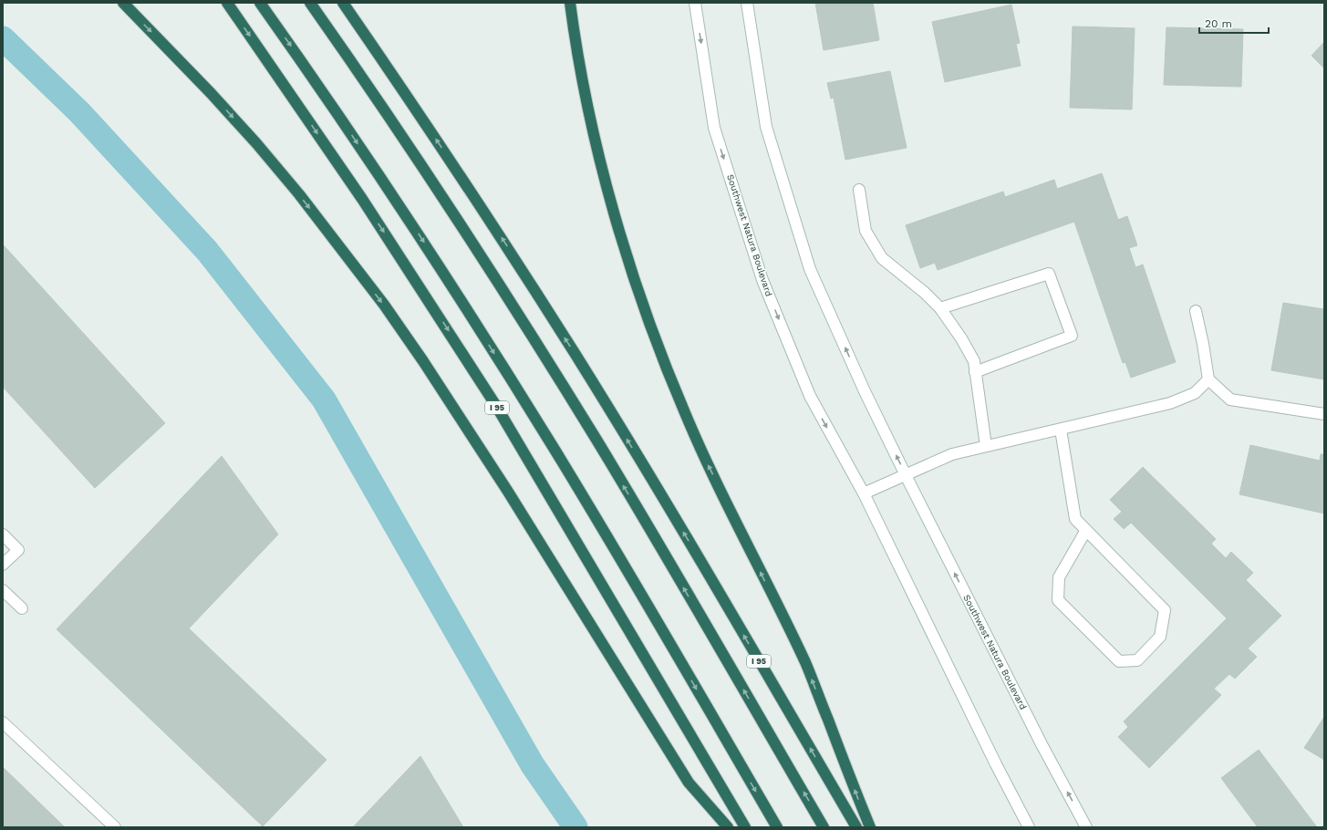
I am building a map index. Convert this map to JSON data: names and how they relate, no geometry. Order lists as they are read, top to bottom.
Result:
{
  "streets": {
    "highway": ["I 95"],
    "street": ["Southwest Natura Boulevard"]
  },
  "scale_bar": "20 m"
}
